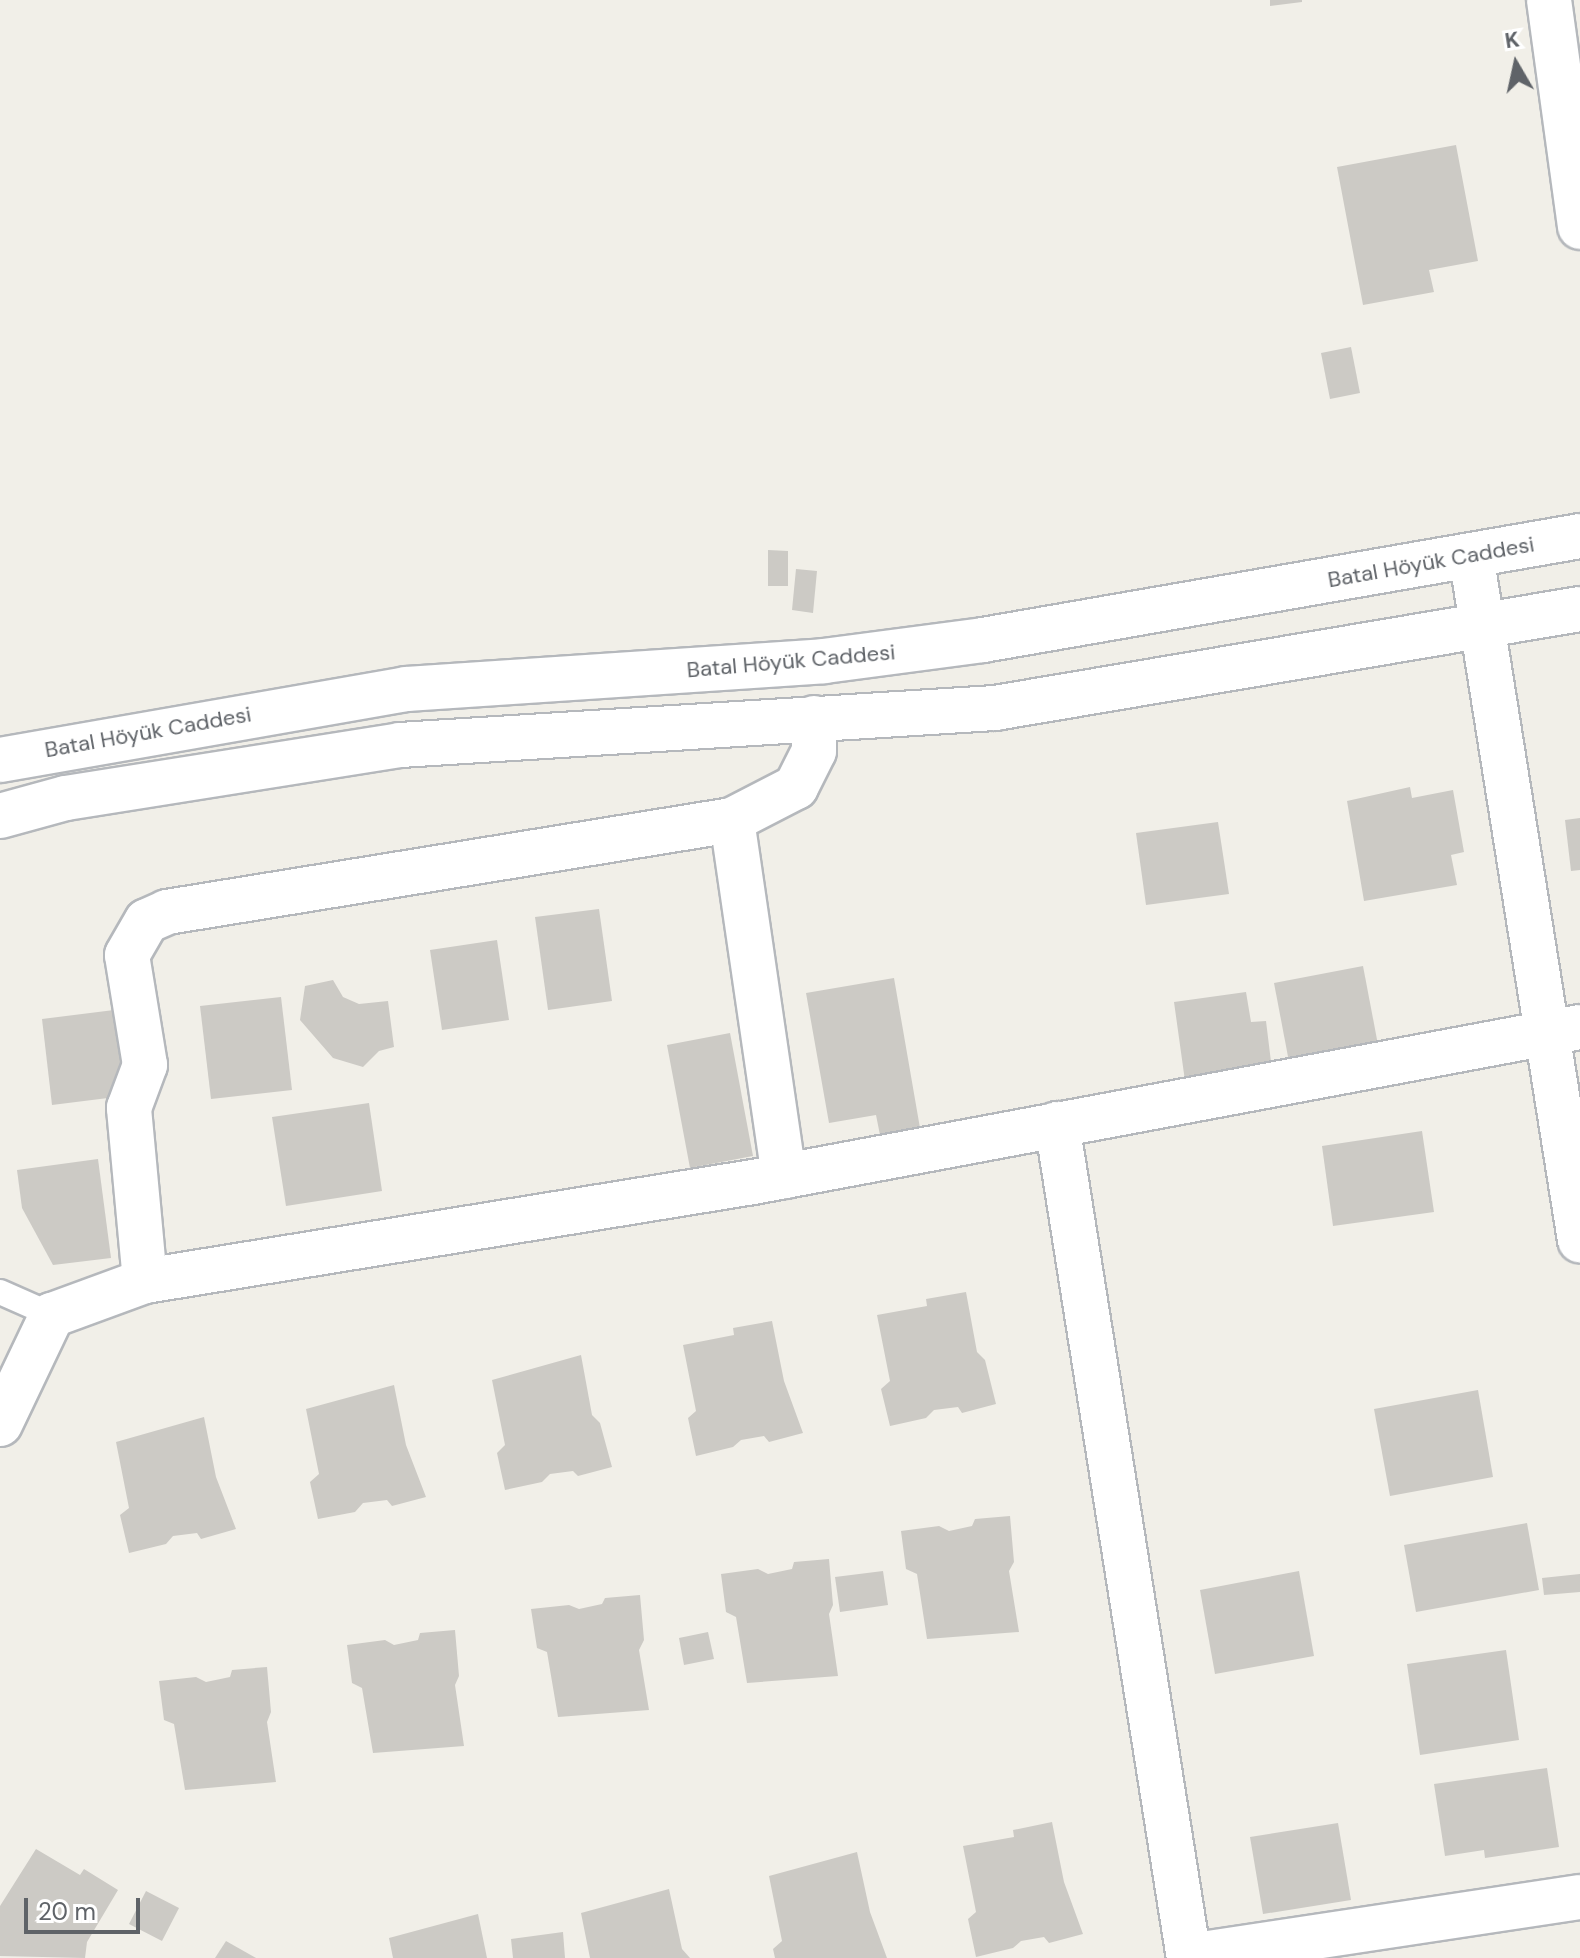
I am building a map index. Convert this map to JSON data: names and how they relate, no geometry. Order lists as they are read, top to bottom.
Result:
{
  "streets": {
    "street": ["Batal Höyük Caddesi"]
  },
  "scale_bar": "20 m",
  "north": "top"
}
